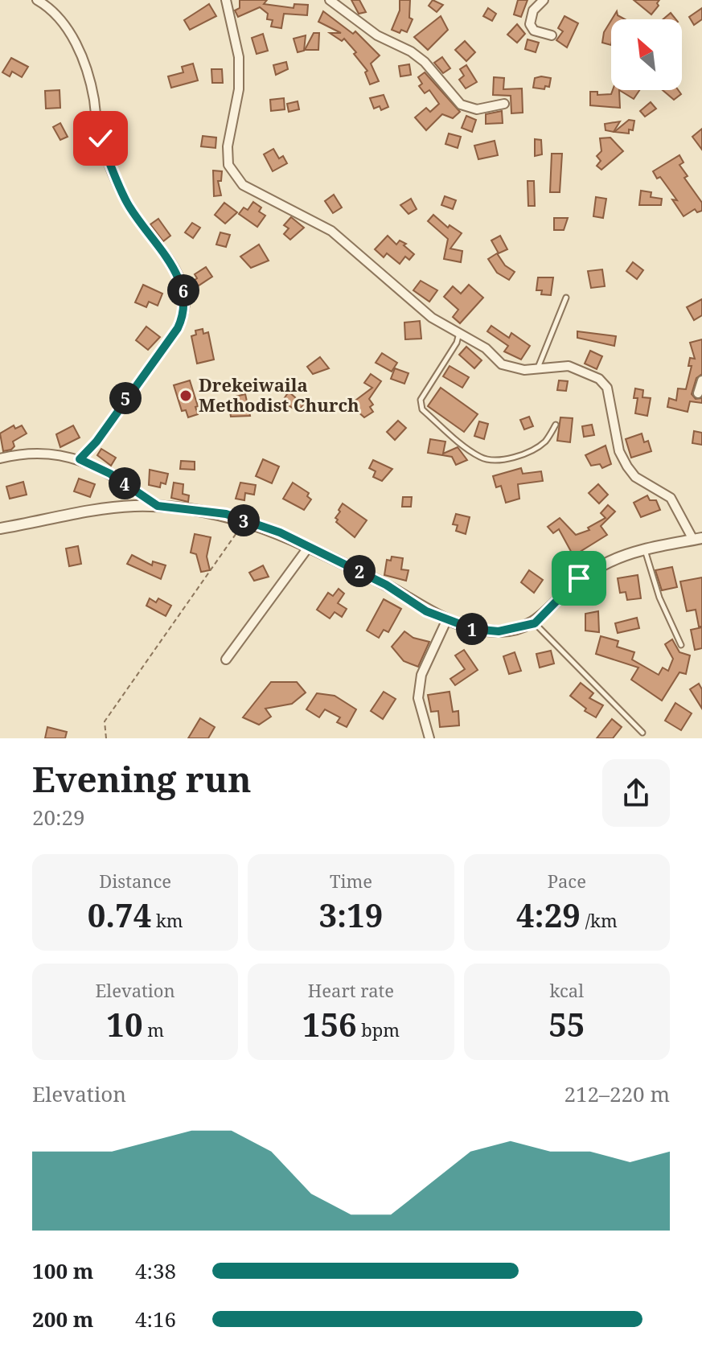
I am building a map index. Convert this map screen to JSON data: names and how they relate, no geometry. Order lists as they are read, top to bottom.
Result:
{
  "places": ["Drekeiwaila Methodist Church"],
  "north": "top left",
  "page": {
    "pins": [
      "6",
      "5",
      "4",
      "3",
      "2",
      "1"
    ],
    "heading": ["Evening run", "20:29"],
    "stats": [
      ["Distance", "0.74 km"],
      ["Time", "3:19"],
      ["Pace", "4:29 /km"],
      ["Elevation", "10 m"],
      ["Heart rate", "156 bpm"],
      ["kcal", "55"]
    ],
    "chart": ["Elevation", "212–220 m"],
    "list": [
      {
        "name": "100 m",
        "note": "4:38"
      },
      {
        "name": "200 m",
        "note": "4:16"
      }
    ]
  }
}
